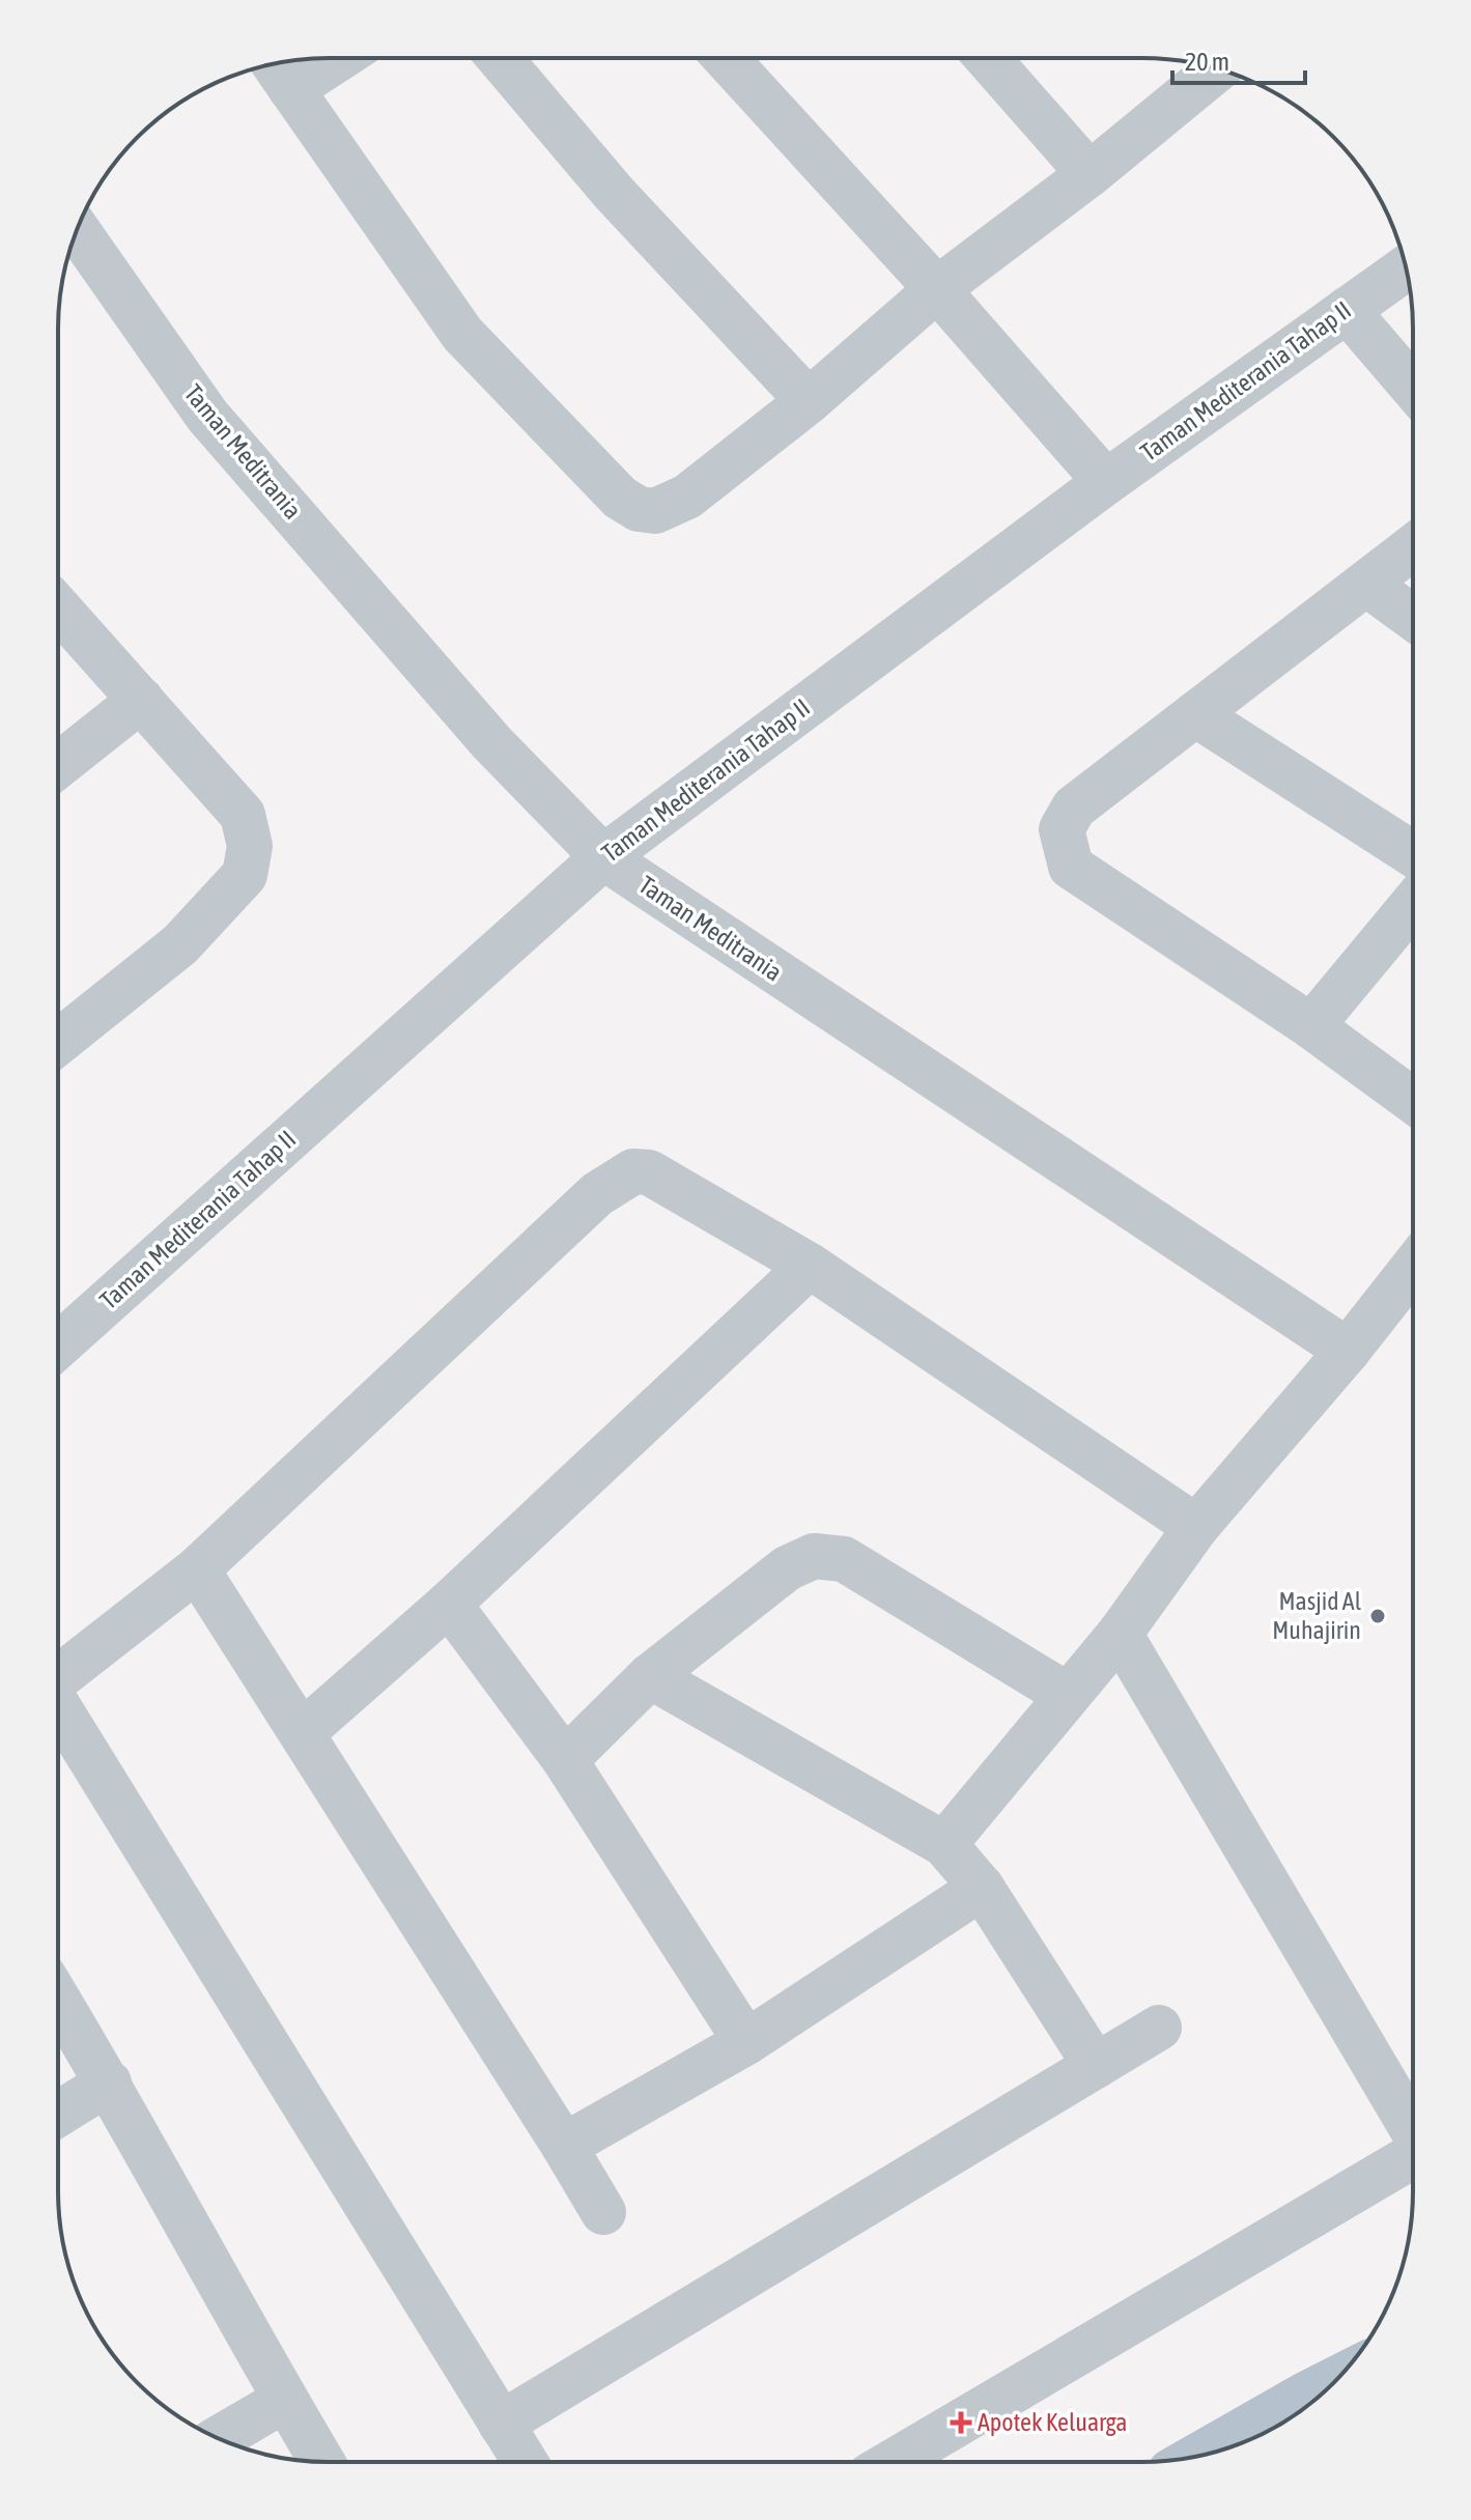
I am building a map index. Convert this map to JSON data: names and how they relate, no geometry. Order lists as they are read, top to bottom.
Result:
{
  "streets": {
    "street": ["Taman Mediterania Tahap II", "Taman Meditrania"]
  },
  "crossings": [
    ["Taman Mediterania Tahap II", "Taman Meditrania"]
  ],
  "places": {
    "other": ["Masjid Al Muhajirin"],
    "health": ["Apotek Keluarga"]
  },
  "scale_bar": "20 m"
}
